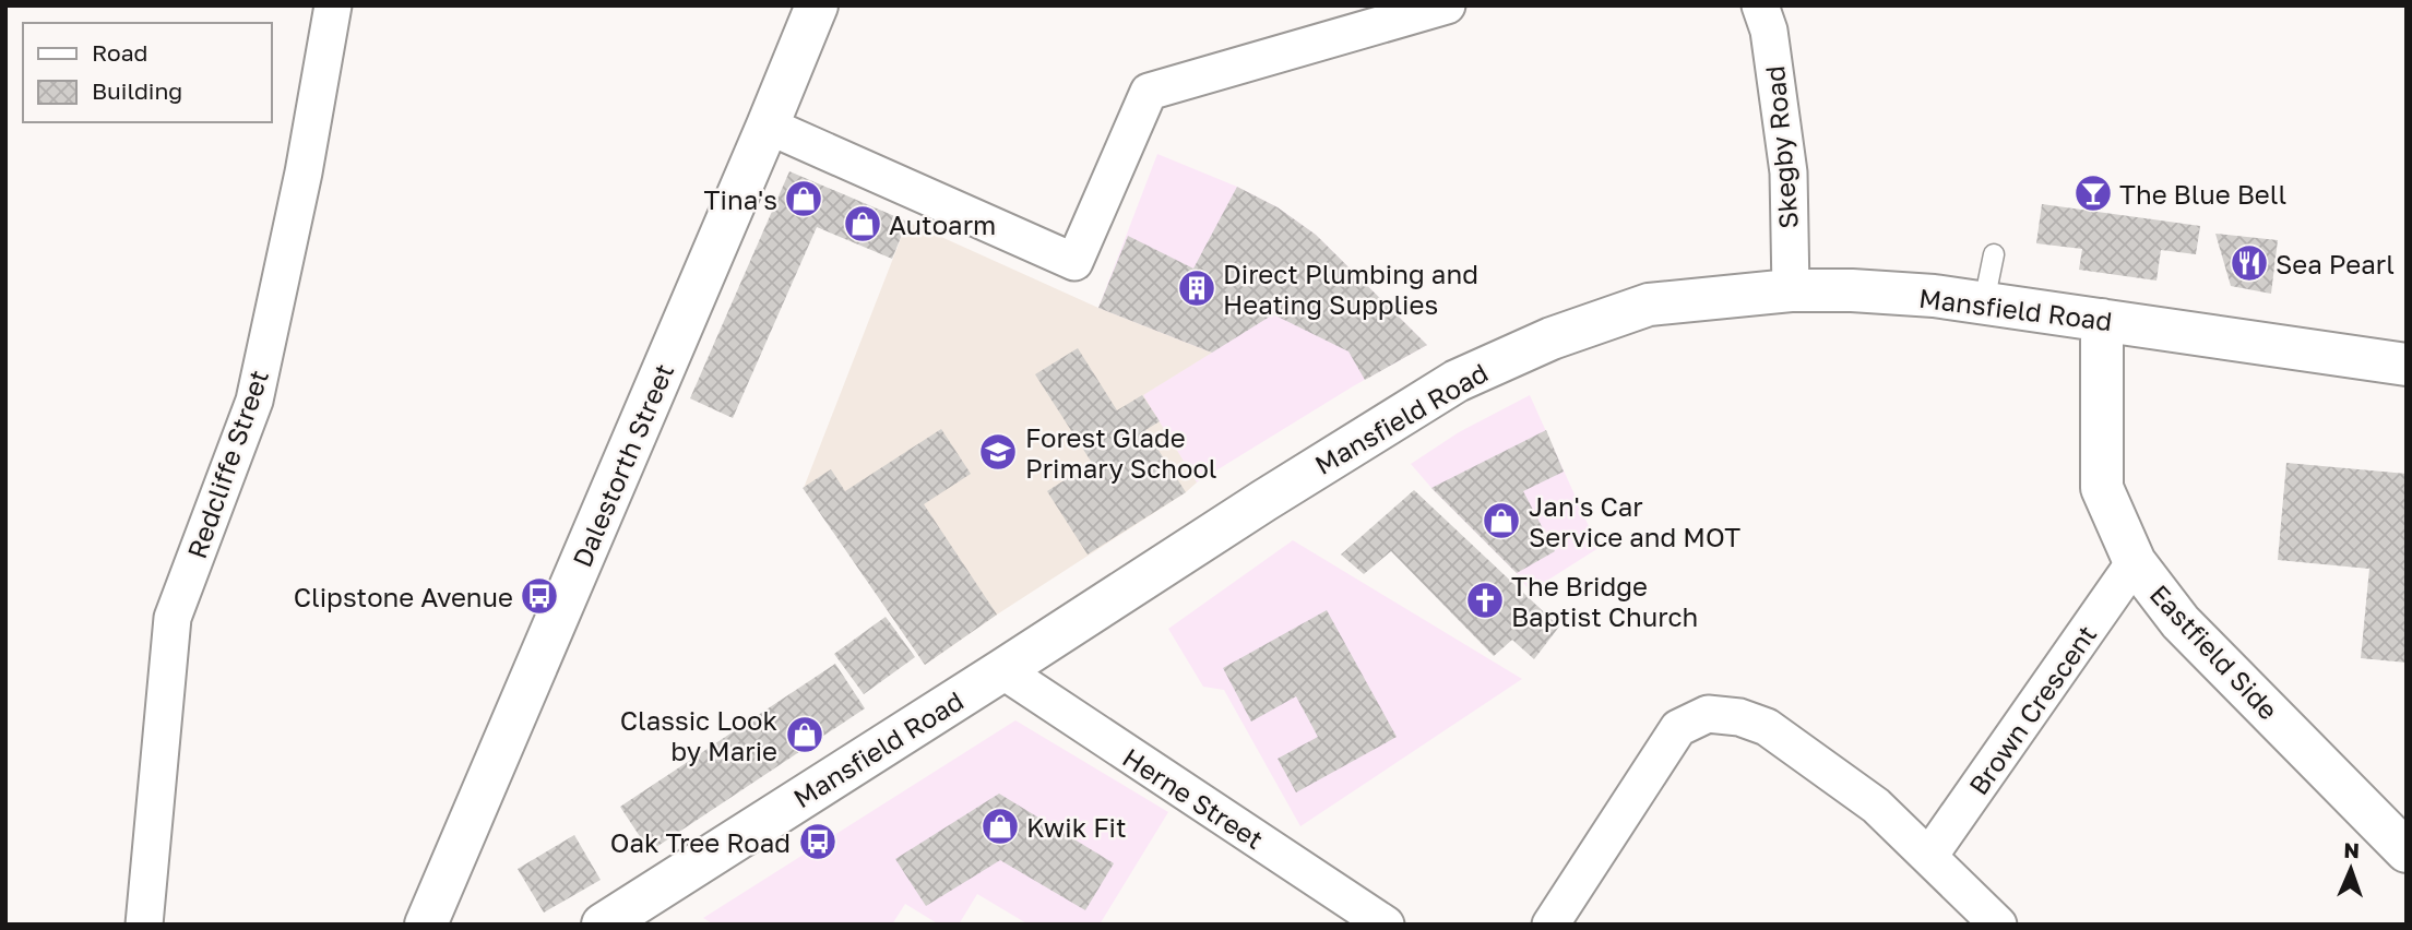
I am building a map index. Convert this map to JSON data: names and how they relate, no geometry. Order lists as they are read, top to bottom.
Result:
{
  "streets": {
    "main road": ["Mansfield Road", "Dalestorth Street", "Eastfield Side"],
    "street": [
      "Skegby Road",
      "Redcliffe Street",
      "Brown Crescent",
      "Herne Street"
    ]
  },
  "crossings": [
    ["Skegby Road", "Mansfield Road"],
    ["Mansfield Road", "Eastfield Side"],
    ["Mansfield Road", "Herne Street"],
    ["Eastfield Side", "Brown Crescent"]
  ],
  "places": {
    "bar": ["The Blue Bell"],
    "shop": [
      "Tina's",
      "Autoarm",
      "Jan's Car Service and MOT",
      "Classic Look by Marie",
      "Kwik Fit"
    ],
    "restaurant": ["Sea Pearl"],
    "building": ["Direct Plumbing and Heating Supplies"],
    "school or university": ["Forest Glade Primary School"],
    "bus stop": ["Clipstone Avenue", "Oak Tree Road"],
    "church": ["The Bridge Baptist Church"]
  },
  "legend": ["Road", "Building"],
  "north": "top"
}
